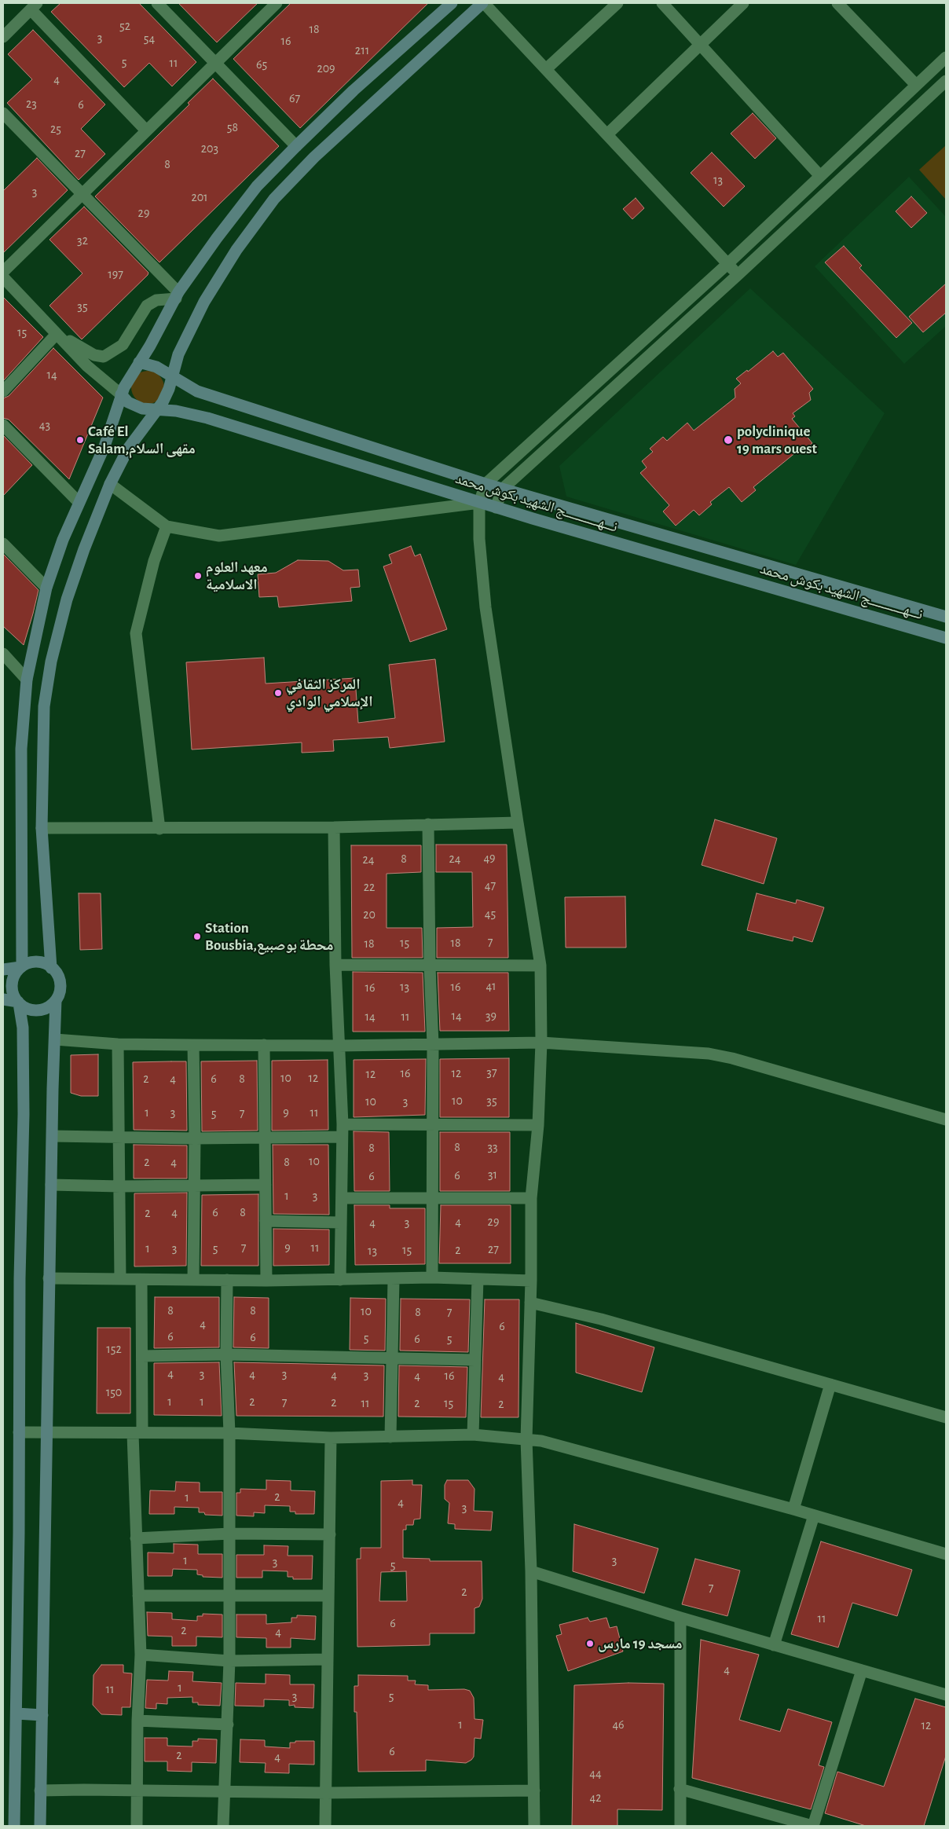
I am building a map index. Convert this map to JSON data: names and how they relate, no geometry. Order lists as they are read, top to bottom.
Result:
{
  "streets": {
    "main road": ["نـــهـــــــــــج الشهيد بكوش محمد"]
  },
  "places": [
    "Café El Salam,مقهى السلام",
    "polyclinique 19 mars ouest",
    "معهد العلوم الاسلامية",
    "المركز الثقافي الإسلامي الوادي",
    "Station Bousbia,محطة بوصبيع",
    "مسجد 19 مارس"
  ],
  "house_numbers": [
    "52",
    "18",
    "3",
    "54",
    "16",
    "211",
    "5",
    "11",
    "65",
    "209",
    "4",
    "67",
    "23",
    "6",
    "58",
    "25",
    "203",
    "27",
    "8",
    "13",
    "3",
    "201",
    "29",
    "32",
    "197",
    "35",
    "15",
    "14",
    "43",
    "49",
    "8",
    "24",
    "24",
    "47",
    "22",
    "45",
    "20",
    "7",
    "15",
    "18",
    "18",
    "41",
    "13",
    "16",
    "16",
    "14",
    "39",
    "14",
    "11",
    "37",
    "16",
    "12",
    "12",
    "10",
    "12",
    "2",
    "4",
    "6",
    "8",
    "10",
    "35",
    "10",
    "3",
    "1",
    "3",
    "9",
    "11",
    "5",
    "7",
    "8",
    "33",
    "8",
    "10",
    "2",
    "4",
    "8",
    "31",
    "6",
    "6",
    "1",
    "3",
    "4",
    "6",
    "8",
    "2",
    "4",
    "29",
    "4",
    "3",
    "7",
    "9",
    "11",
    "1",
    "3",
    "5",
    "27",
    "15",
    "2",
    "13",
    "8",
    "8",
    "10",
    "8",
    "7",
    "4",
    "6",
    "6",
    "6",
    "5",
    "6",
    "5",
    "152",
    "4",
    "3",
    "4",
    "3",
    "4",
    "3",
    "4",
    "16",
    "4",
    "150",
    "1",
    "1",
    "2",
    "7",
    "2",
    "11",
    "2",
    "15",
    "2",
    "2",
    "1",
    "4",
    "3",
    "1",
    "3",
    "3",
    "5",
    "7",
    "2",
    "11",
    "6",
    "2",
    "4",
    "4",
    "1",
    "11",
    "3",
    "5",
    "1",
    "46",
    "12",
    "6",
    "2",
    "4",
    "44",
    "42"
  ]
}
